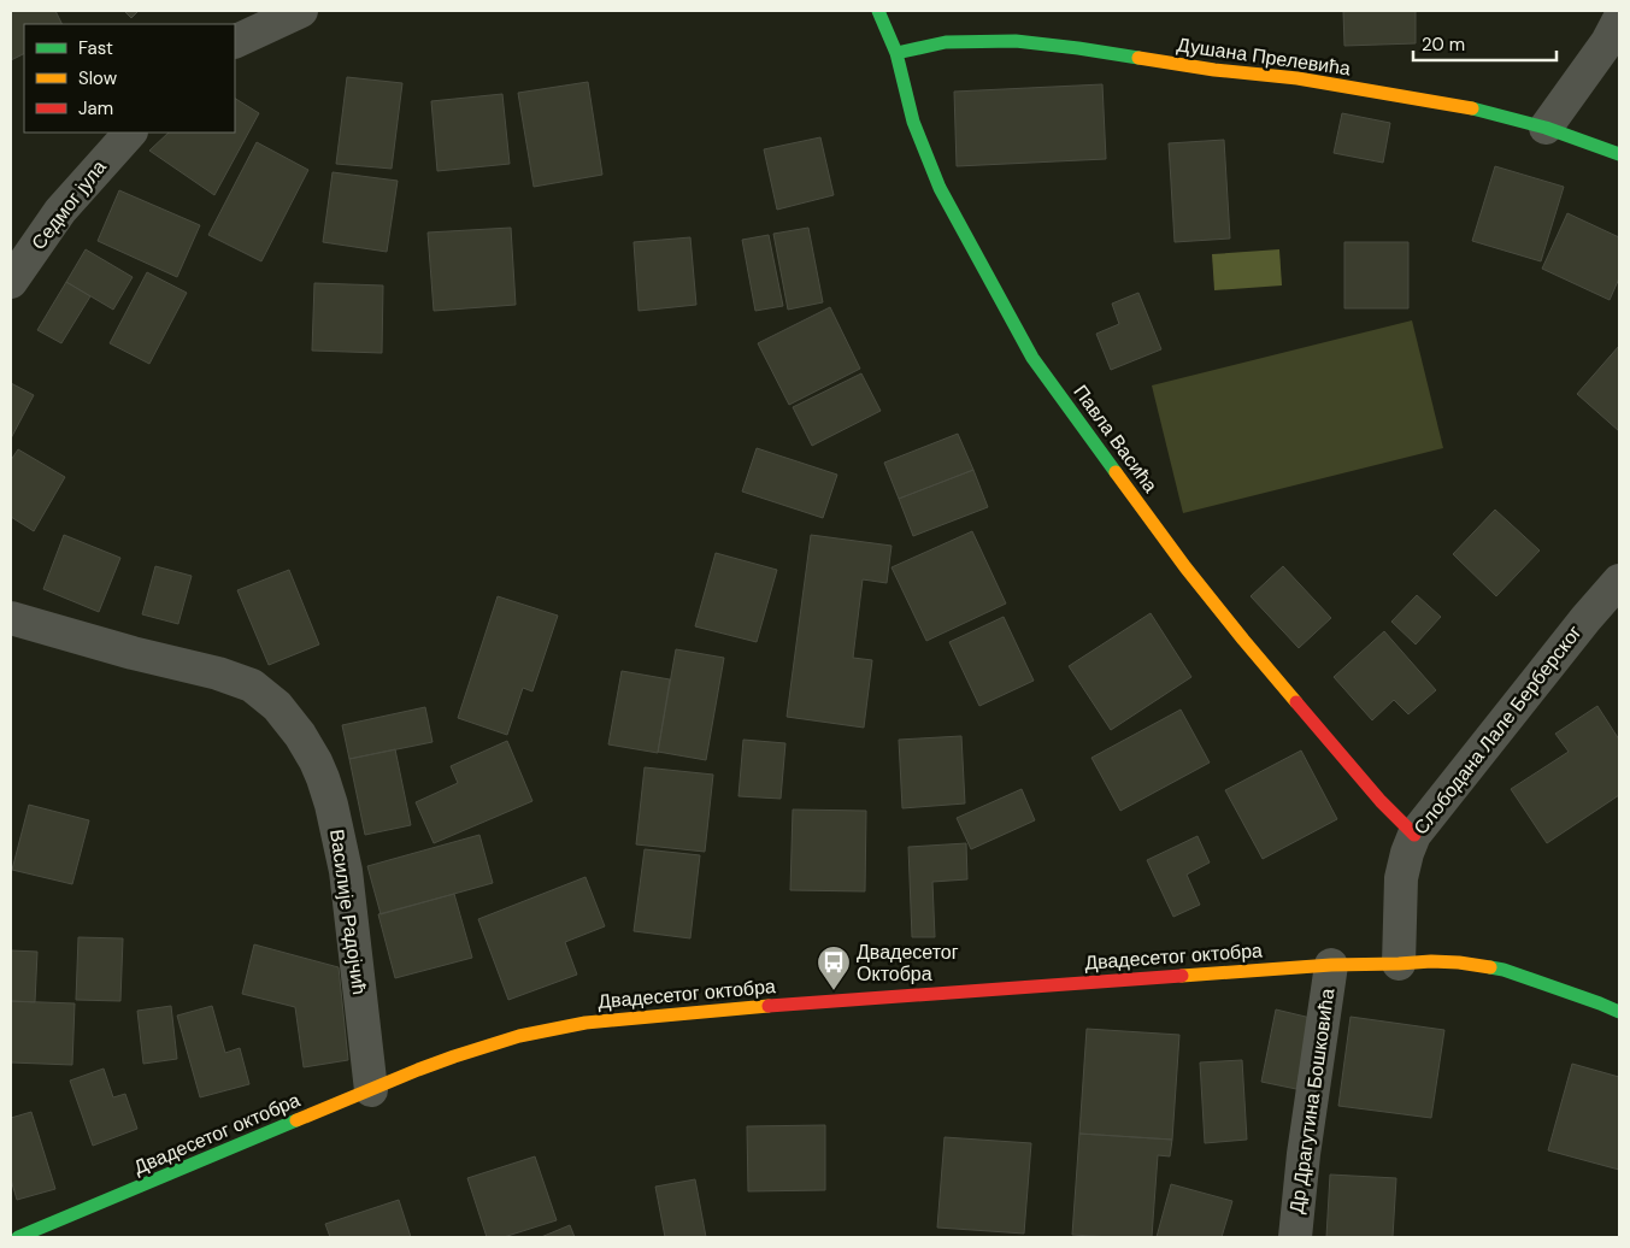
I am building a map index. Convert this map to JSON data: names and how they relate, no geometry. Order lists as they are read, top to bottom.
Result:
{
  "streets": {
    "street": [
      "Душана Прелевића",
      "Седмог јула",
      "Павла Васића",
      "Слободана Лале Берберског",
      "Василије Радојчић",
      "Двадесетог октобра",
      "Др Драгутина Бошковића"
    ]
  },
  "crossings": [
    ["Душана Прелевића", "Павла Васића"],
    ["Павла Васића", "Слободана Лале Берберског"],
    ["Слободана Лале Берберског", "Двадесетог октобра"],
    ["Василије Радојчић", "Двадесетог октобра"],
    ["Двадесетог октобра", "Др Драгутина Бошковића"]
  ],
  "places": {
    "bus stop": ["Двадесетог Октобра"]
  },
  "legend": ["Fast", "Slow", "Jam"],
  "scale_bar": "20 m"
}
